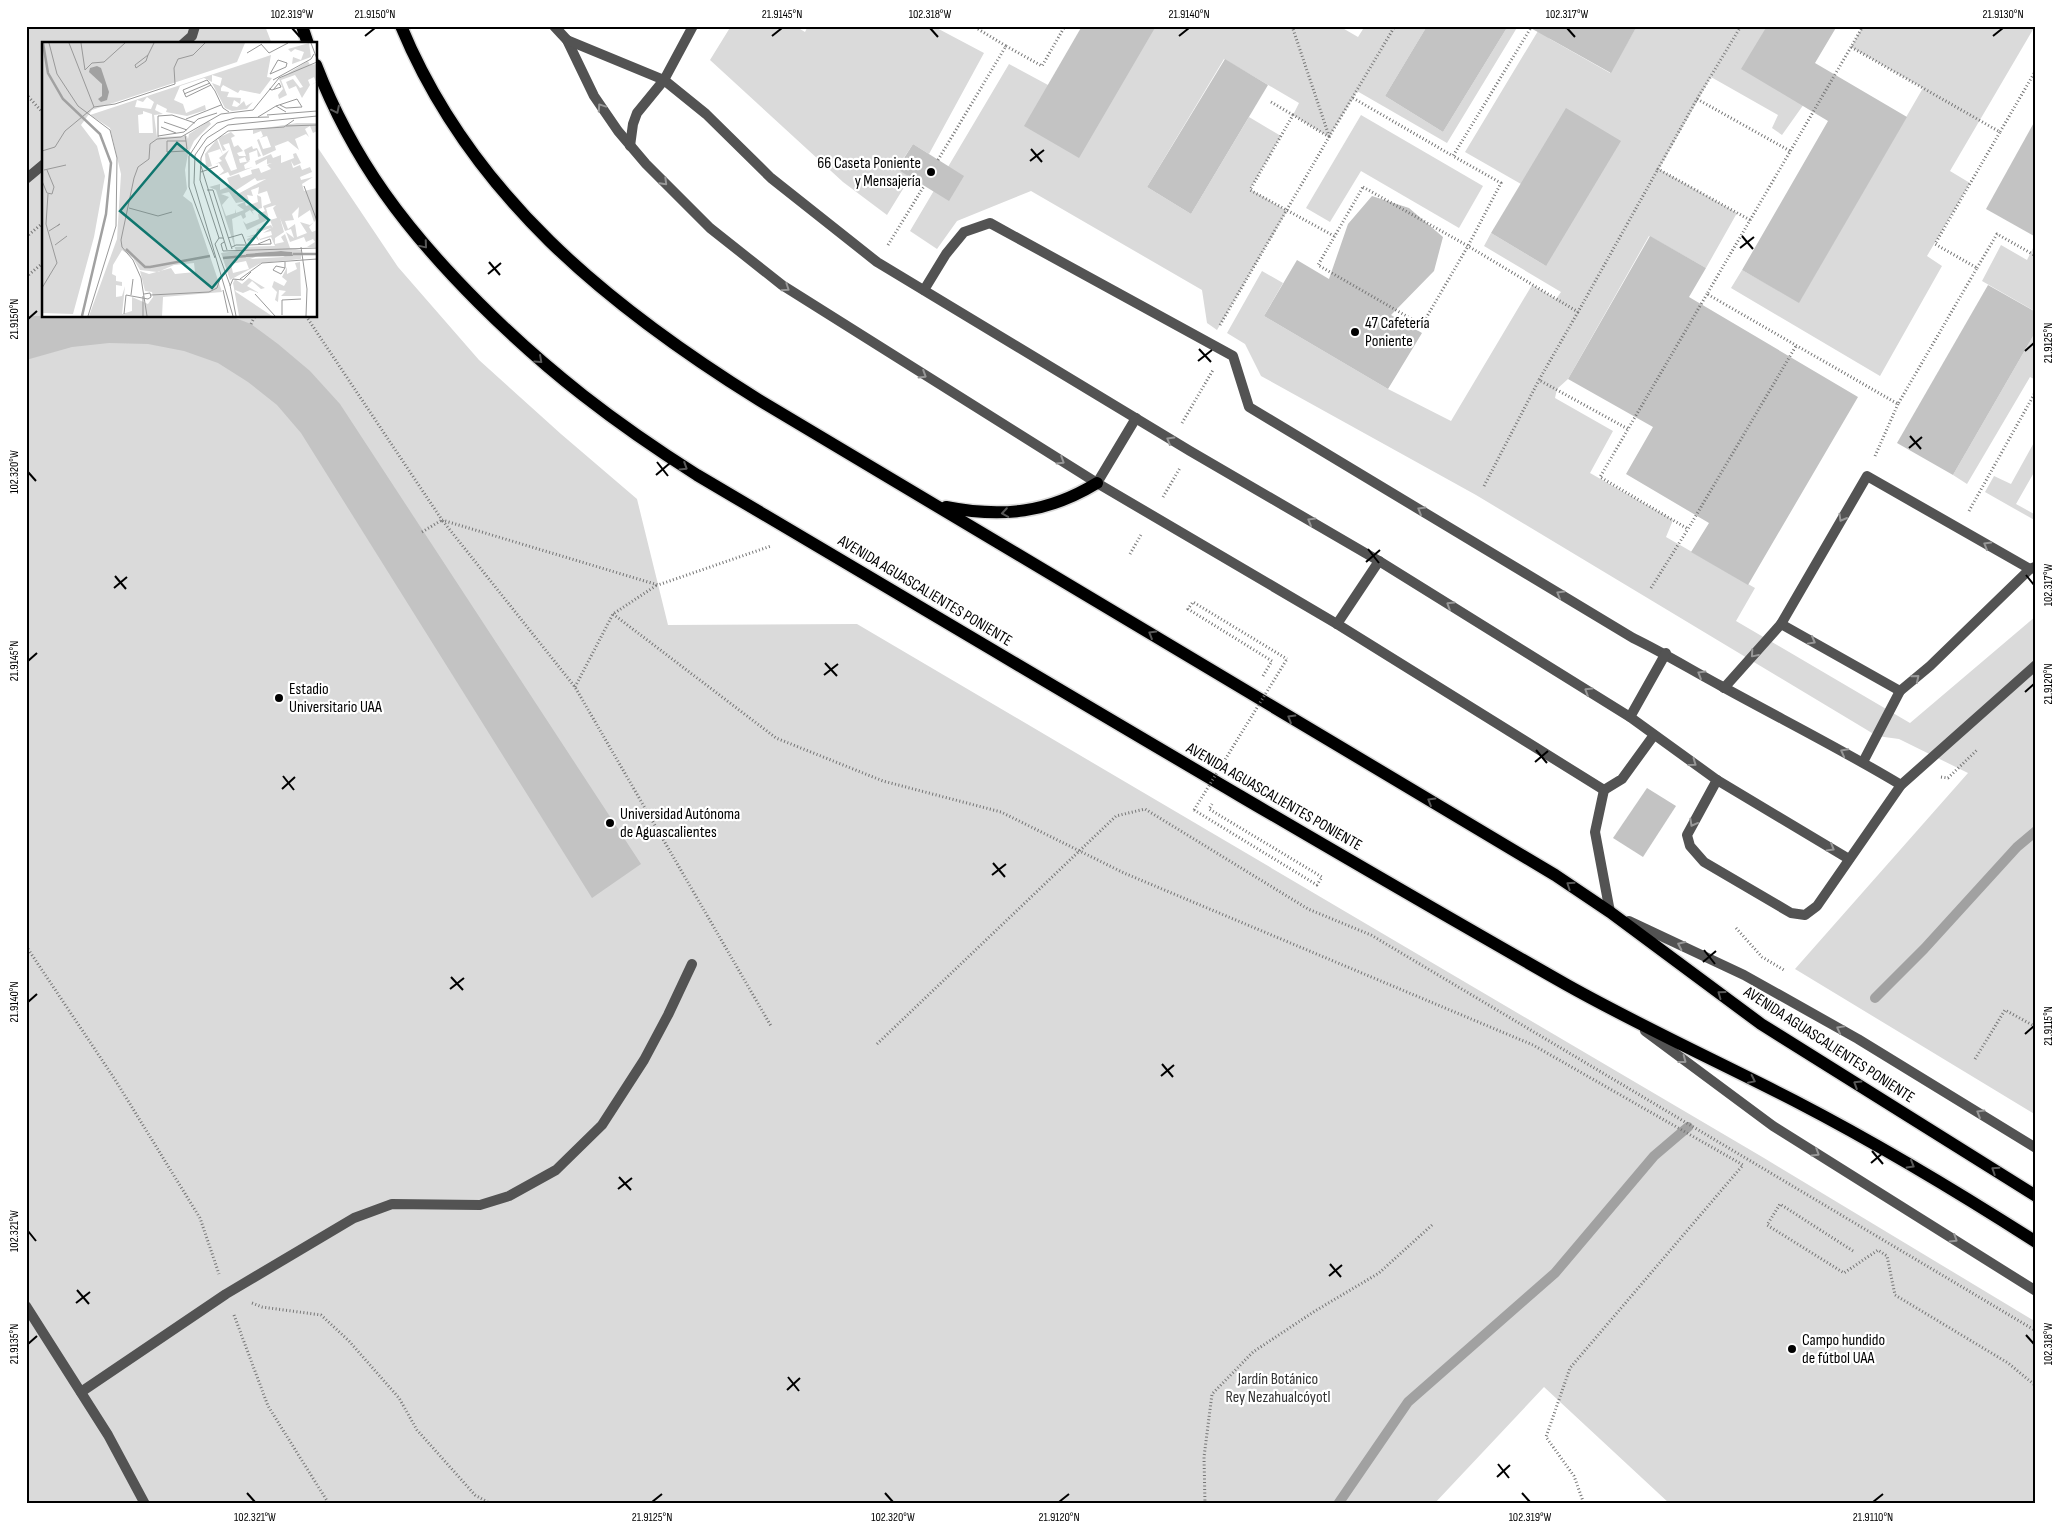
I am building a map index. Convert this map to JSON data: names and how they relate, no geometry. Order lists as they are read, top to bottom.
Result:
{
  "streets": {
    "main road": ["AVENIDA AGUASCALIENTES PONIENTE"]
  },
  "parks": ["Jardín Botánico Rey Nezahualcóyotl"],
  "places": [
    "66 Caseta Poniente y Mensajería",
    "47 Cafetería Poniente",
    "Estadio Universitario UAA",
    "Universidad Autónoma de Aguascalientes",
    "Campo hundido de fútbol UAA"
  ],
  "coordinates": [
    "102.319°W",
    "21.9150°N",
    "21.9145°N",
    "102.318°W",
    "21.9140°N",
    "102.317°W",
    "21.9130°N",
    "21.9125°N",
    "102.320°W",
    "21.9120°N",
    "21.9115°N",
    "102.321°W",
    "21.9135°N",
    "21.9110°N"
  ]
}
